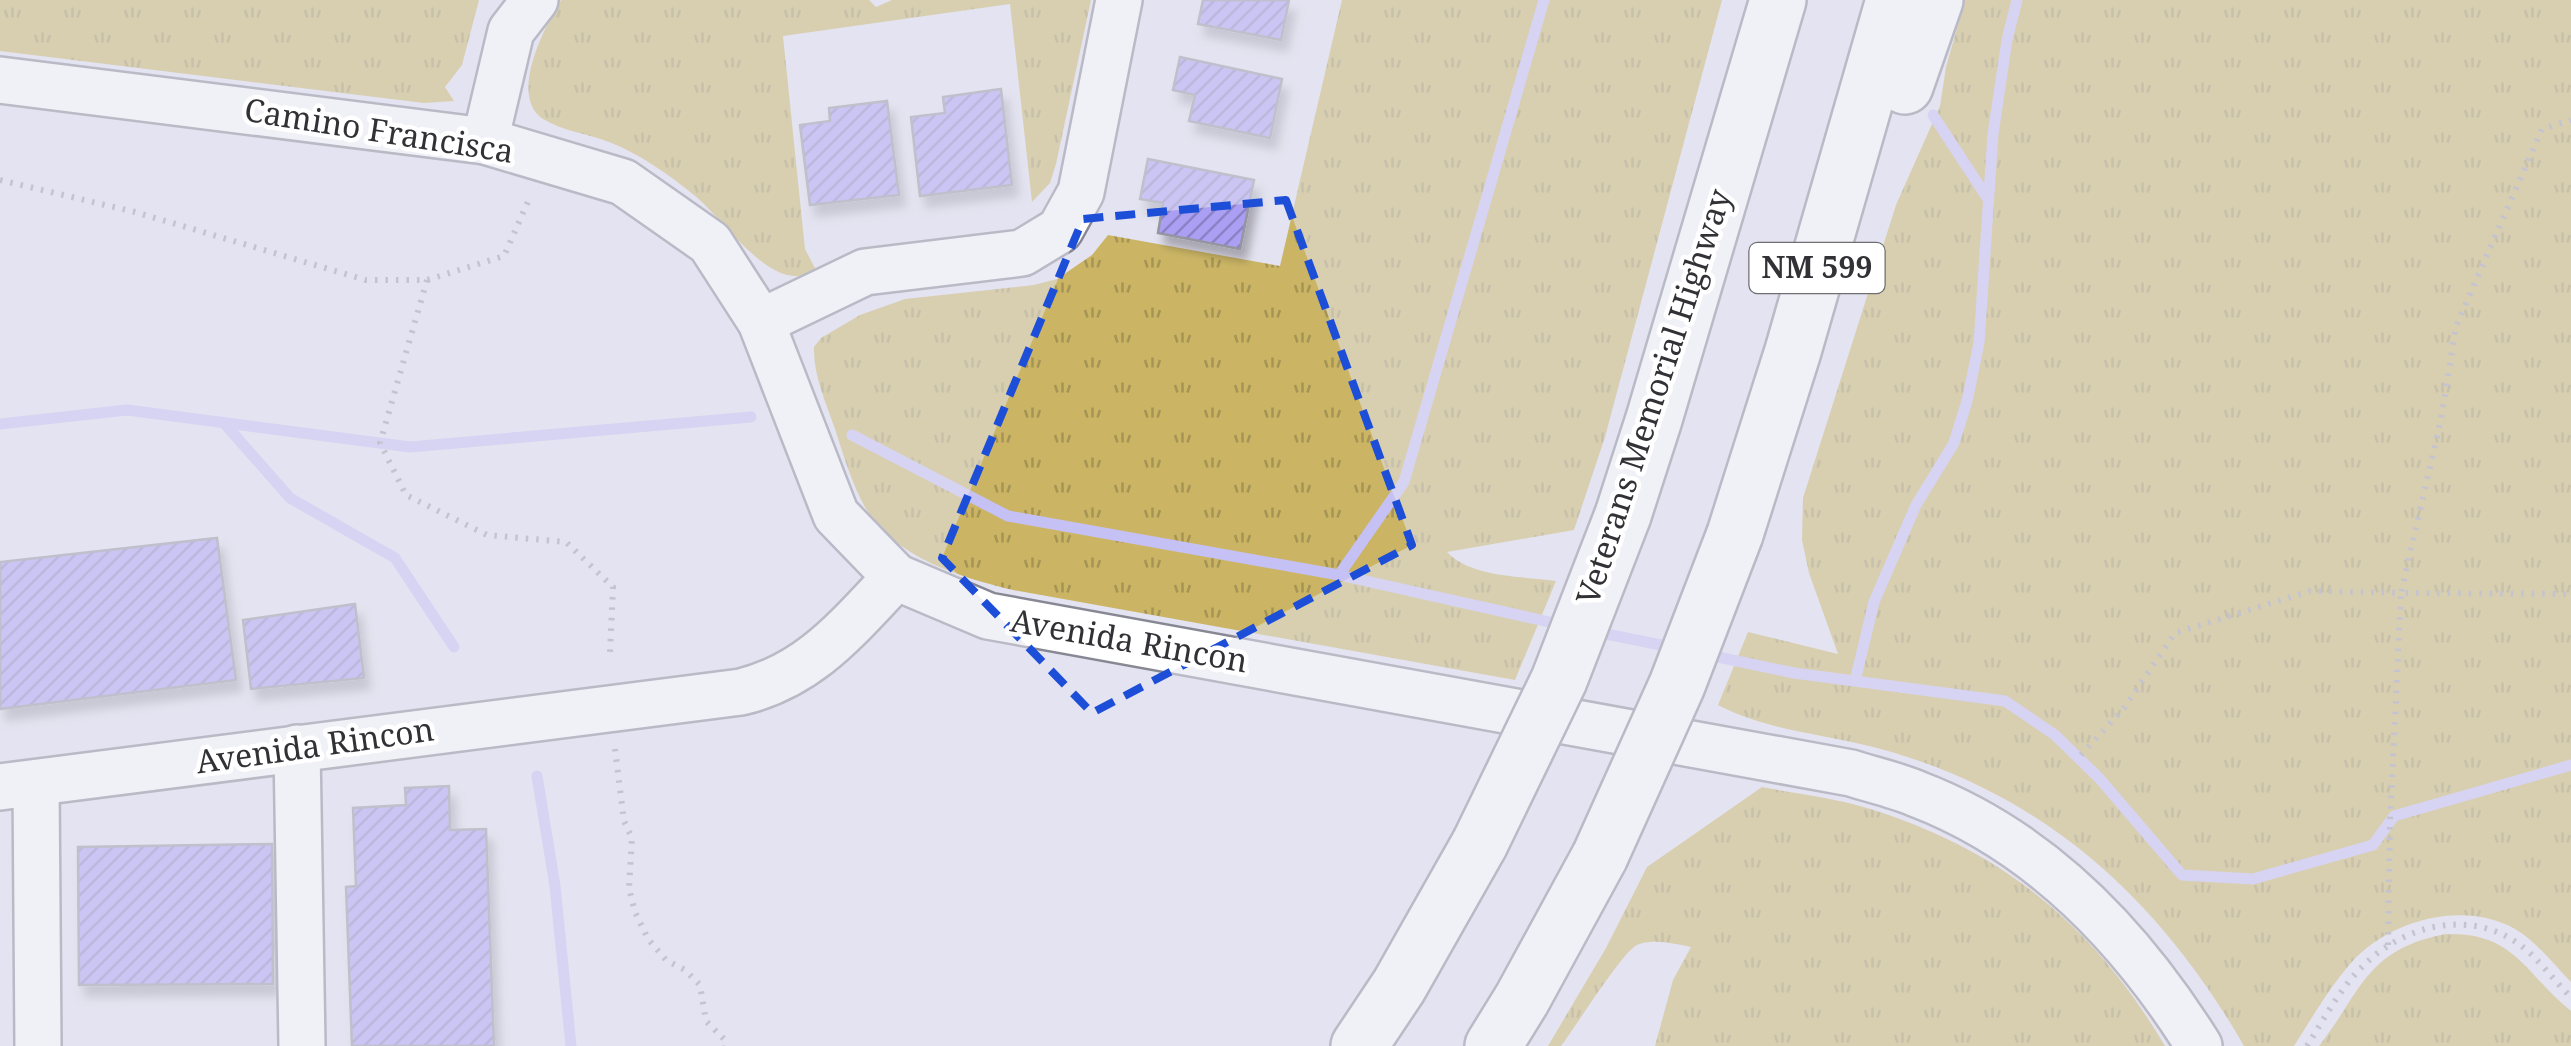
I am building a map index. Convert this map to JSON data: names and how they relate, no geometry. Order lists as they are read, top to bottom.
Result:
{
  "streets": {
    "highway": ["NM 599", "Veterans Memorial Highway"],
    "street": ["Camino Francisca", "Avenida Rincon"]
  },
  "crossings": [
    ["Camino Francisca", "Avenida Rincon"]
  ]
}
